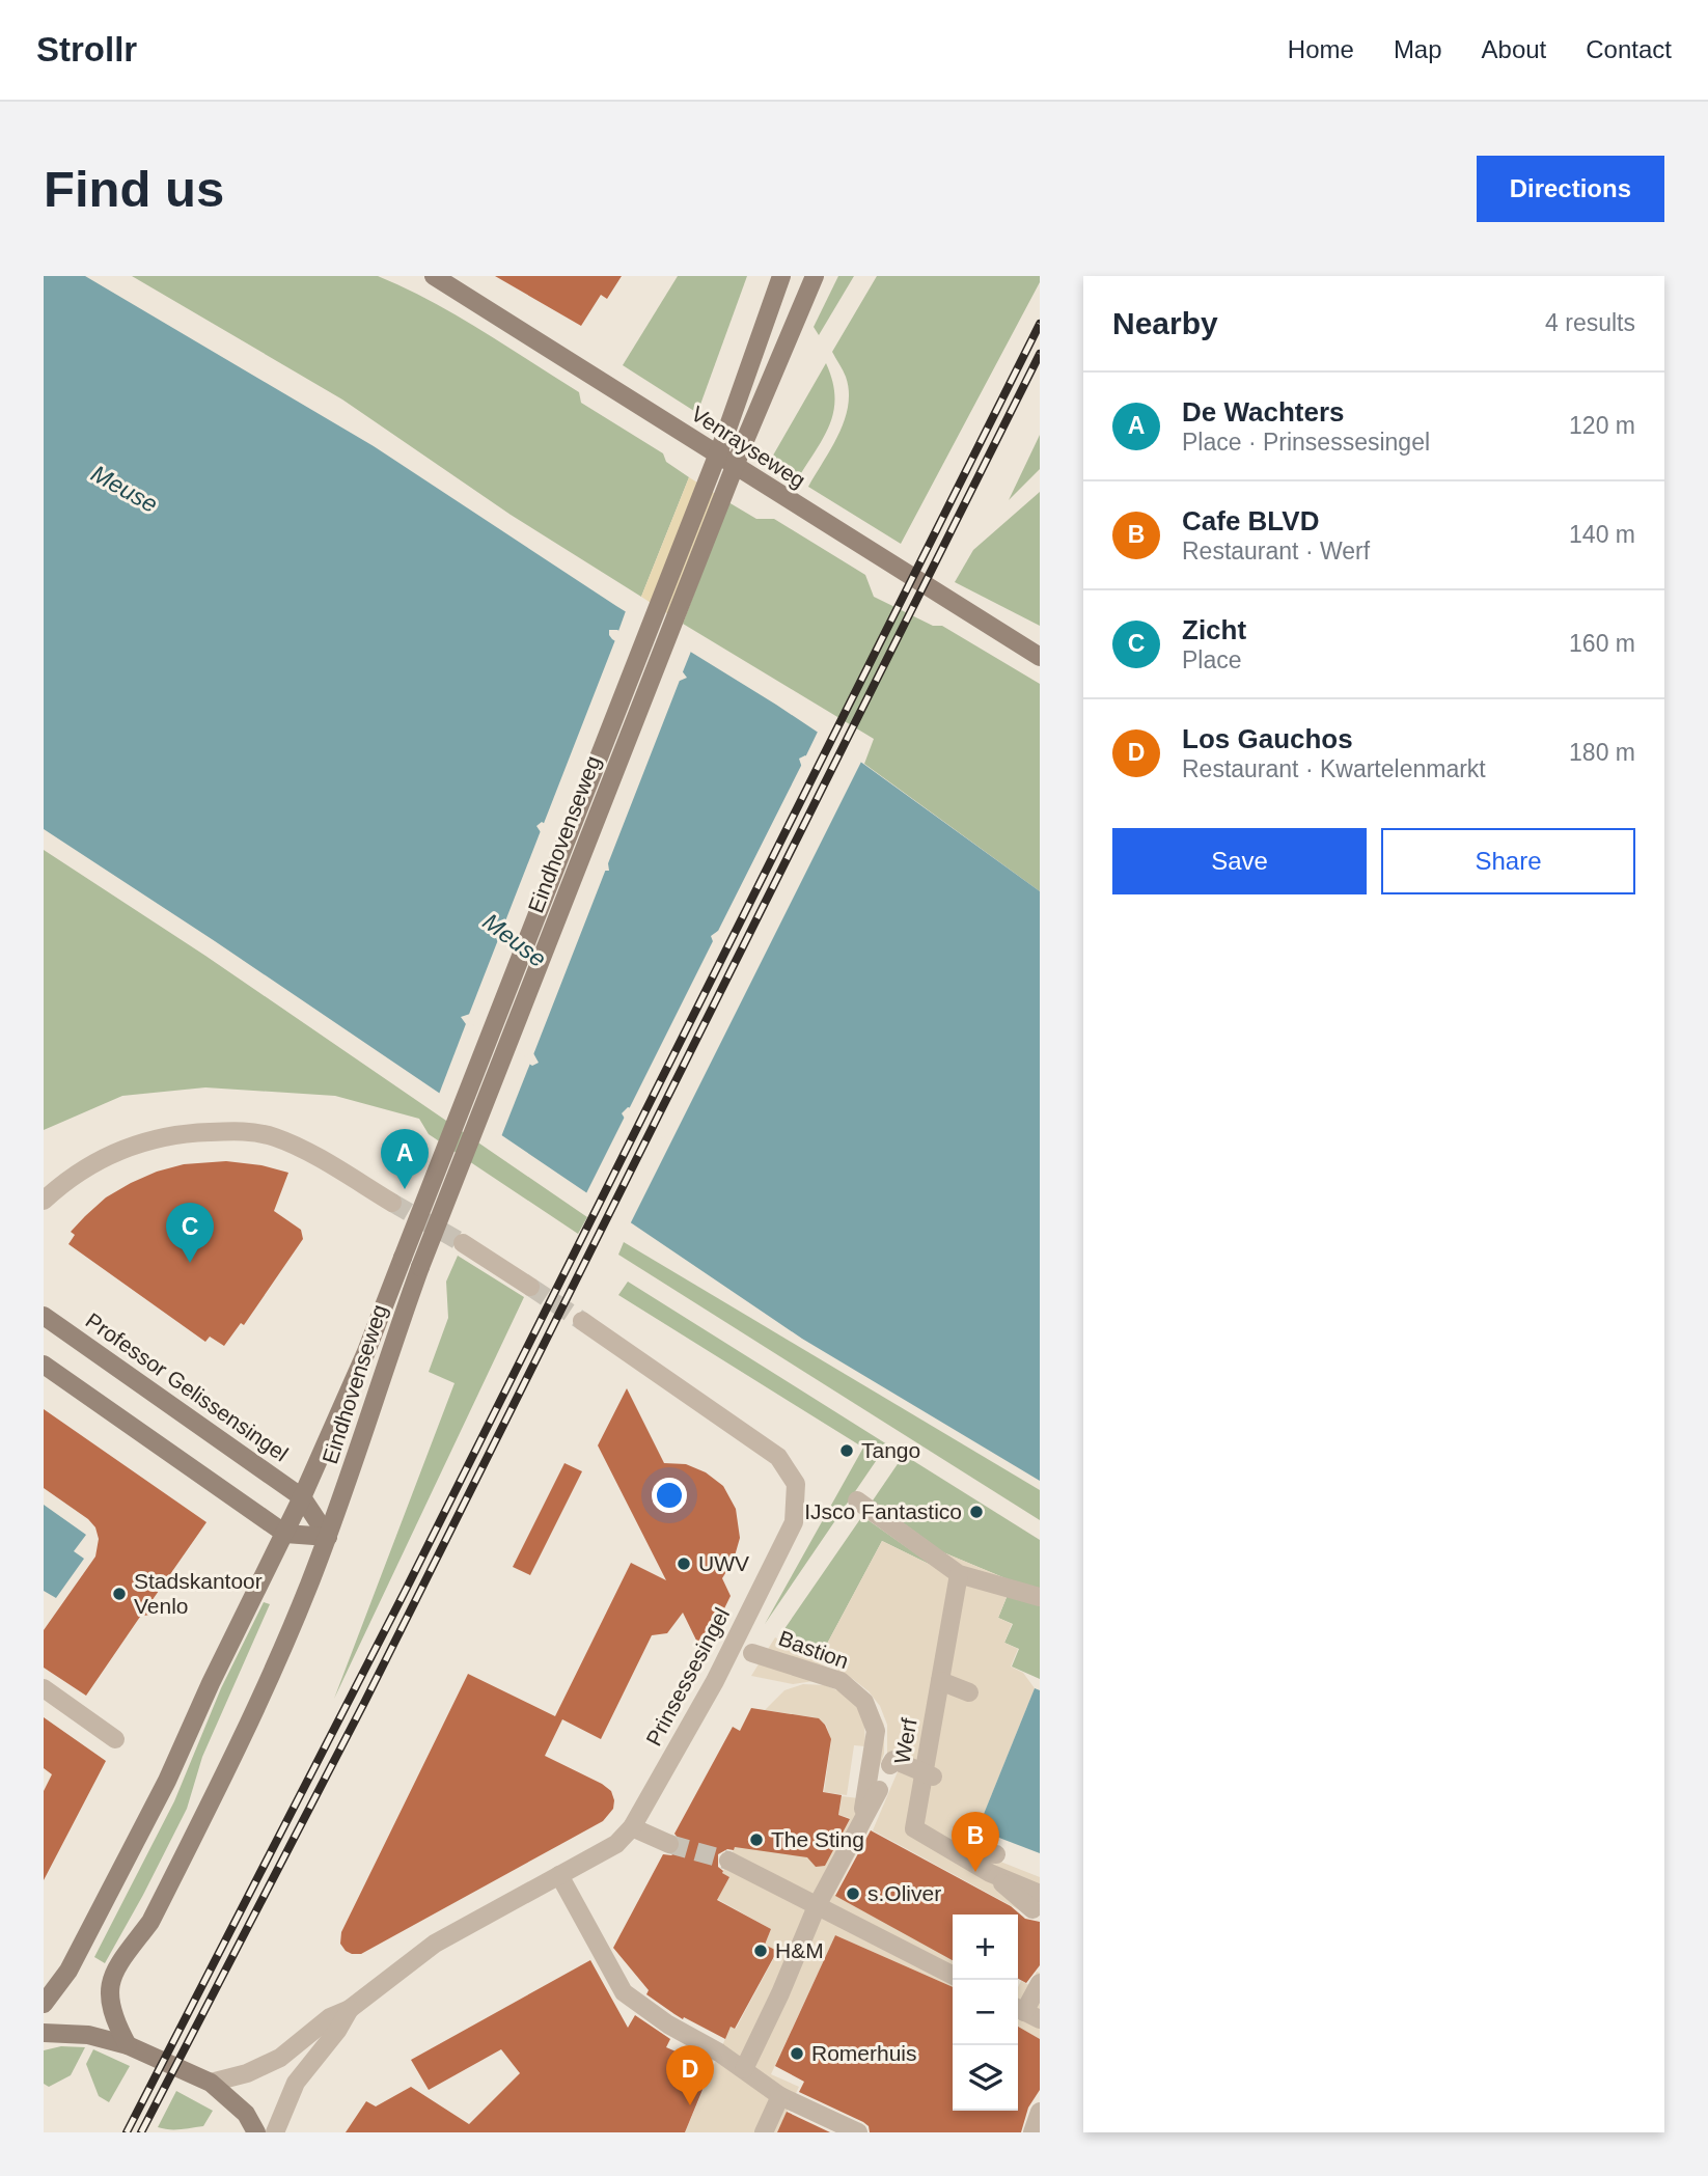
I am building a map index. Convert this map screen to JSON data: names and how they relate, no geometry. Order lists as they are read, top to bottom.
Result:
{
  "streets": {
    "main road": ["Venrayseweg", "Eindhovenseweg", "Professor Gelissensingel"],
    "street": ["Bastion", "Prinsessesingel", "Werf"]
  },
  "crossings": [
    ["Eindhovenseweg", "Professor Gelissensingel"]
  ],
  "water": ["Meuse"],
  "places": [
    "Tango",
    "IJsco Fantastico",
    "UWV",
    "Stadskantoor Venlo",
    "The Sting",
    "s.Oliver",
    "H&M",
    "Romerhuis"
  ],
  "page": {
    "header": "Strollr",
    "nav": [
      "Home",
      "Map",
      "About",
      "Contact"
    ],
    "buttons": [
      "Directions",
      ["Save", "Share"]
    ],
    "title": "Find us",
    "heading": ["Nearby", "4 results"],
    "list": [
      {
        "mark": "A",
        "name": "De Wachters",
        "note": "Place · Prinsessesingel",
        "value": "120 m"
      },
      {
        "mark": "B",
        "name": "Cafe BLVD",
        "note": "Restaurant · Werf",
        "value": "140 m"
      },
      {
        "mark": "C",
        "name": "Zicht",
        "note": "Place",
        "value": "160 m"
      },
      {
        "mark": "D",
        "name": "Los Gauchos",
        "note": "Restaurant · Kwartelenmarkt",
        "value": "180 m"
      }
    ],
    "pins": [
      "A",
      "C",
      "B",
      "D"
    ],
    "map_buttons": ["+", "−"]
  }
}
